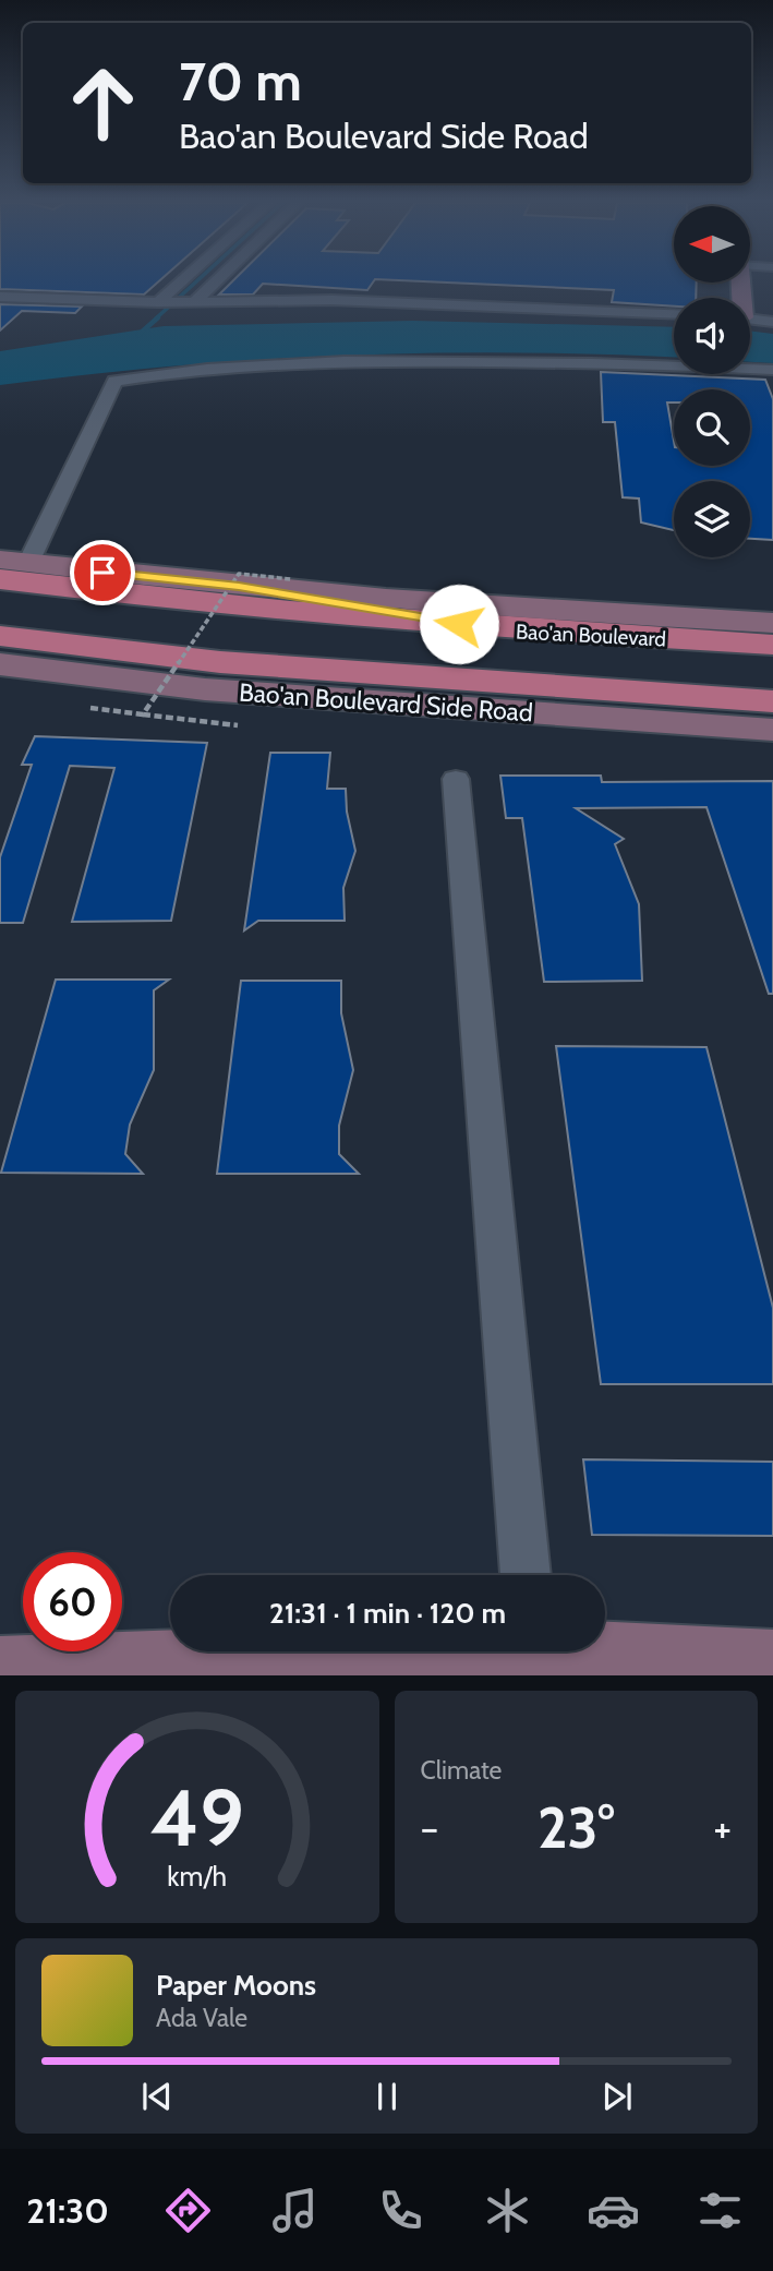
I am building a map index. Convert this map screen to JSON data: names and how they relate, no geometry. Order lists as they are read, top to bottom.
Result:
{
  "streets": {
    "main road": ["Bao'an Boulevard", "Bao'an Boulevard Side Road"]
  },
  "north": "left",
  "page": {
    "turn": ["70 m", "Bao'an Boulevard Side Road"],
    "limit": "60",
    "trip": "21:31 · 1 min · 120 m",
    "tile": "Climate",
    "heat": ["−", "23°", "+"],
    "song": ["Paper Moons", "Ada Vale"],
    "tabs": "21:30",
    "gauge": ["49", "km/h"]
  }
}
